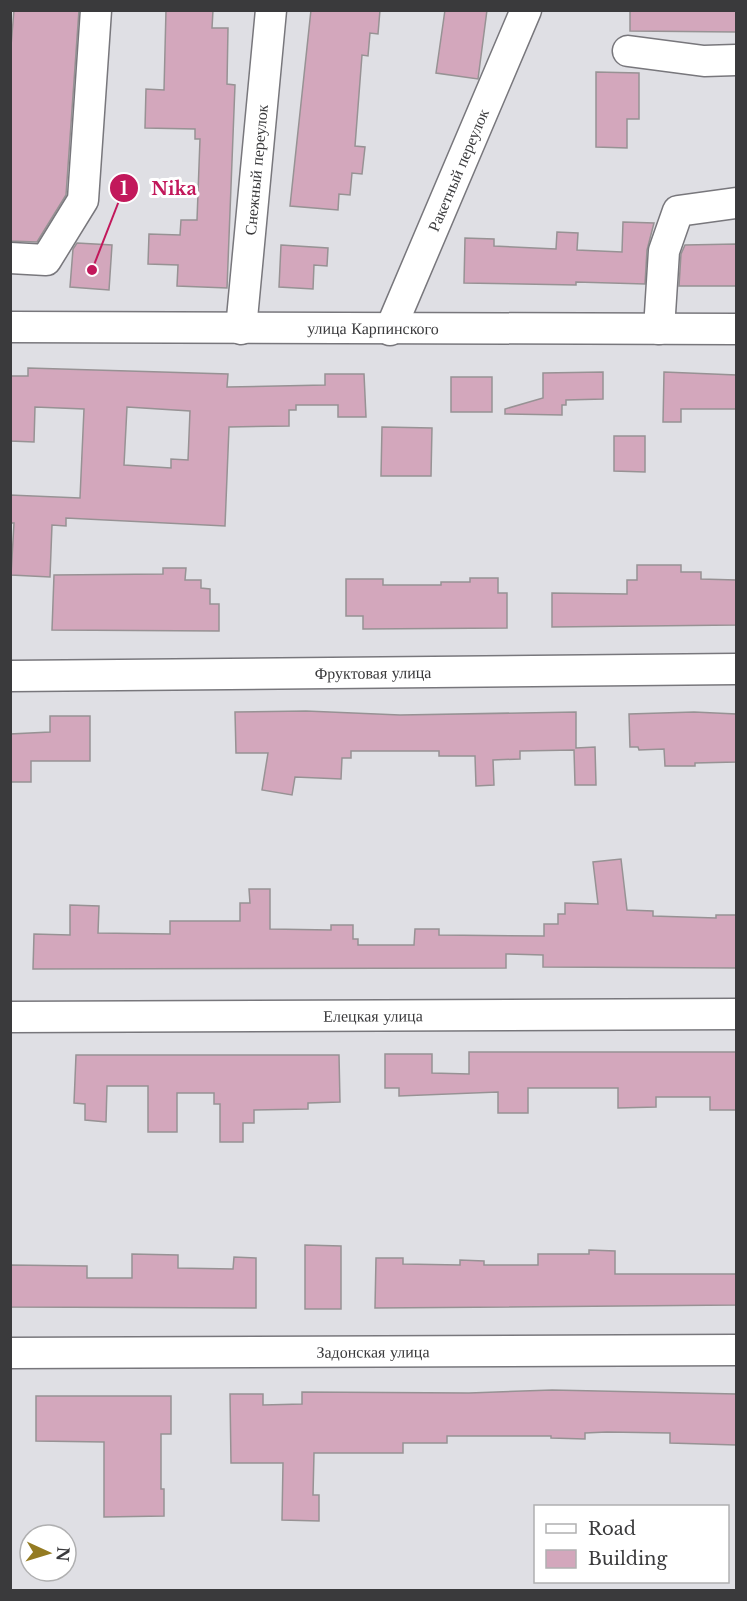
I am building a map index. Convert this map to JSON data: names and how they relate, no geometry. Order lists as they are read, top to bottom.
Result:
{
  "streets": {
    "street": [
      "Снежный переулок",
      "Ракетный переулок",
      "улица Карпинского",
      "Фруктовая улица",
      "Елецкая улица",
      "Задонская улица"
    ]
  },
  "crossings": [
    ["Снежный переулок", "улица Карпинского"],
    ["Ракетный переулок", "улица Карпинского"]
  ],
  "places": ["Nika"],
  "legend": ["Road", "Building"],
  "north": "right"
}
